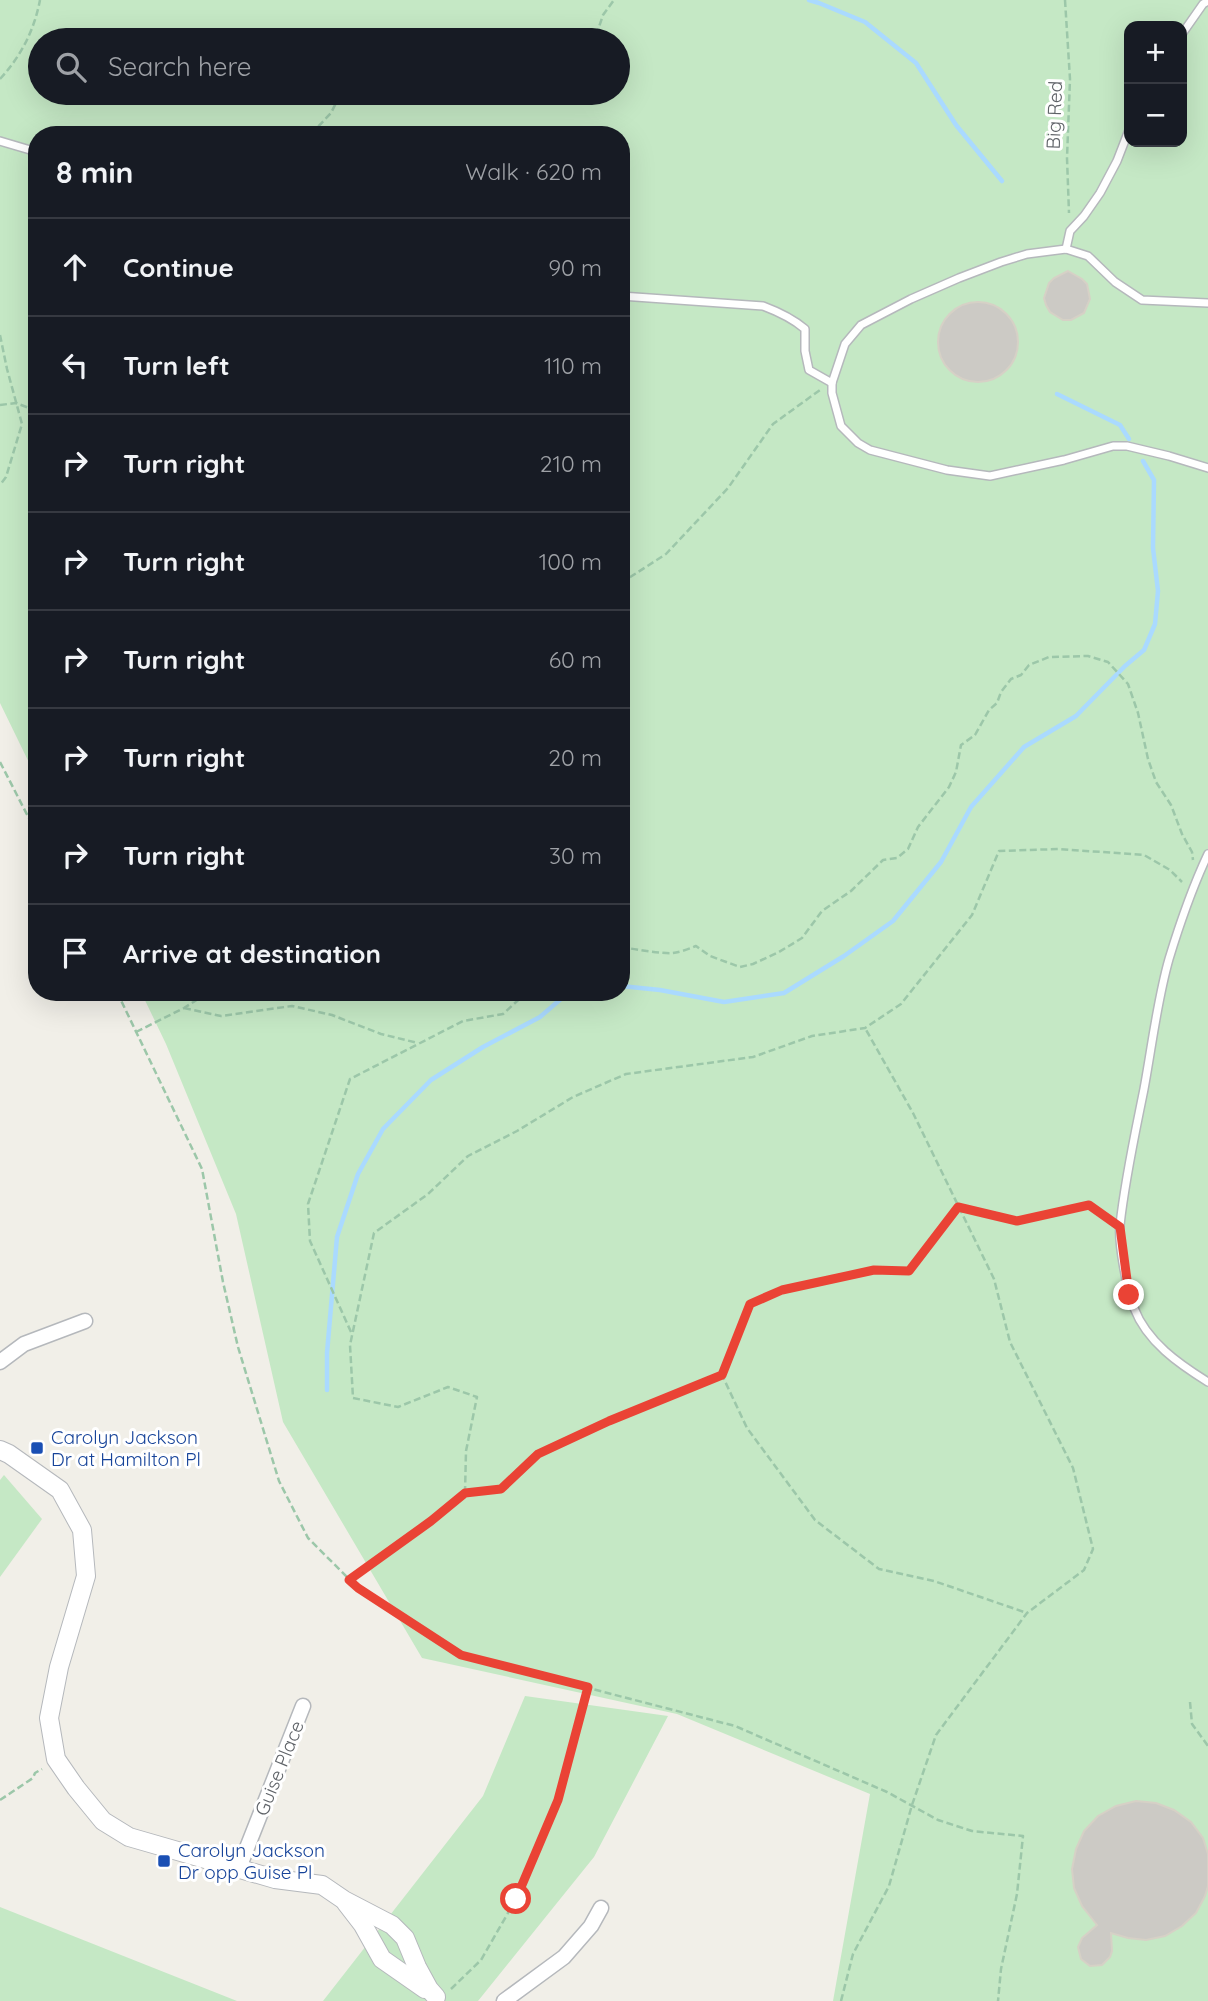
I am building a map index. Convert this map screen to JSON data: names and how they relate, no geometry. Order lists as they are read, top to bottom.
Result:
{
  "streets": {
    "street": ["Guise Place"],
    "path": ["Big Red"]
  },
  "places": {
    "transit": ["Carolyn Jackson Dr at Hamilton Pl", "Carolyn Jackson Dr opp Guise Pl"]
  },
  "page": {
    "map_buttons": ["+", "−"],
    "search": "Search here",
    "heading": ["8 min", "Walk · 620 m"],
    "list": [
      ["Continue", "90 m"],
      ["Turn left", "110 m"],
      ["Turn right", "210 m"],
      ["Turn right", "100 m"],
      ["Turn right", "60 m"],
      ["Turn right", "20 m"],
      ["Turn right", "30 m"],
      "Arrive at destination"
    ]
  }
}
